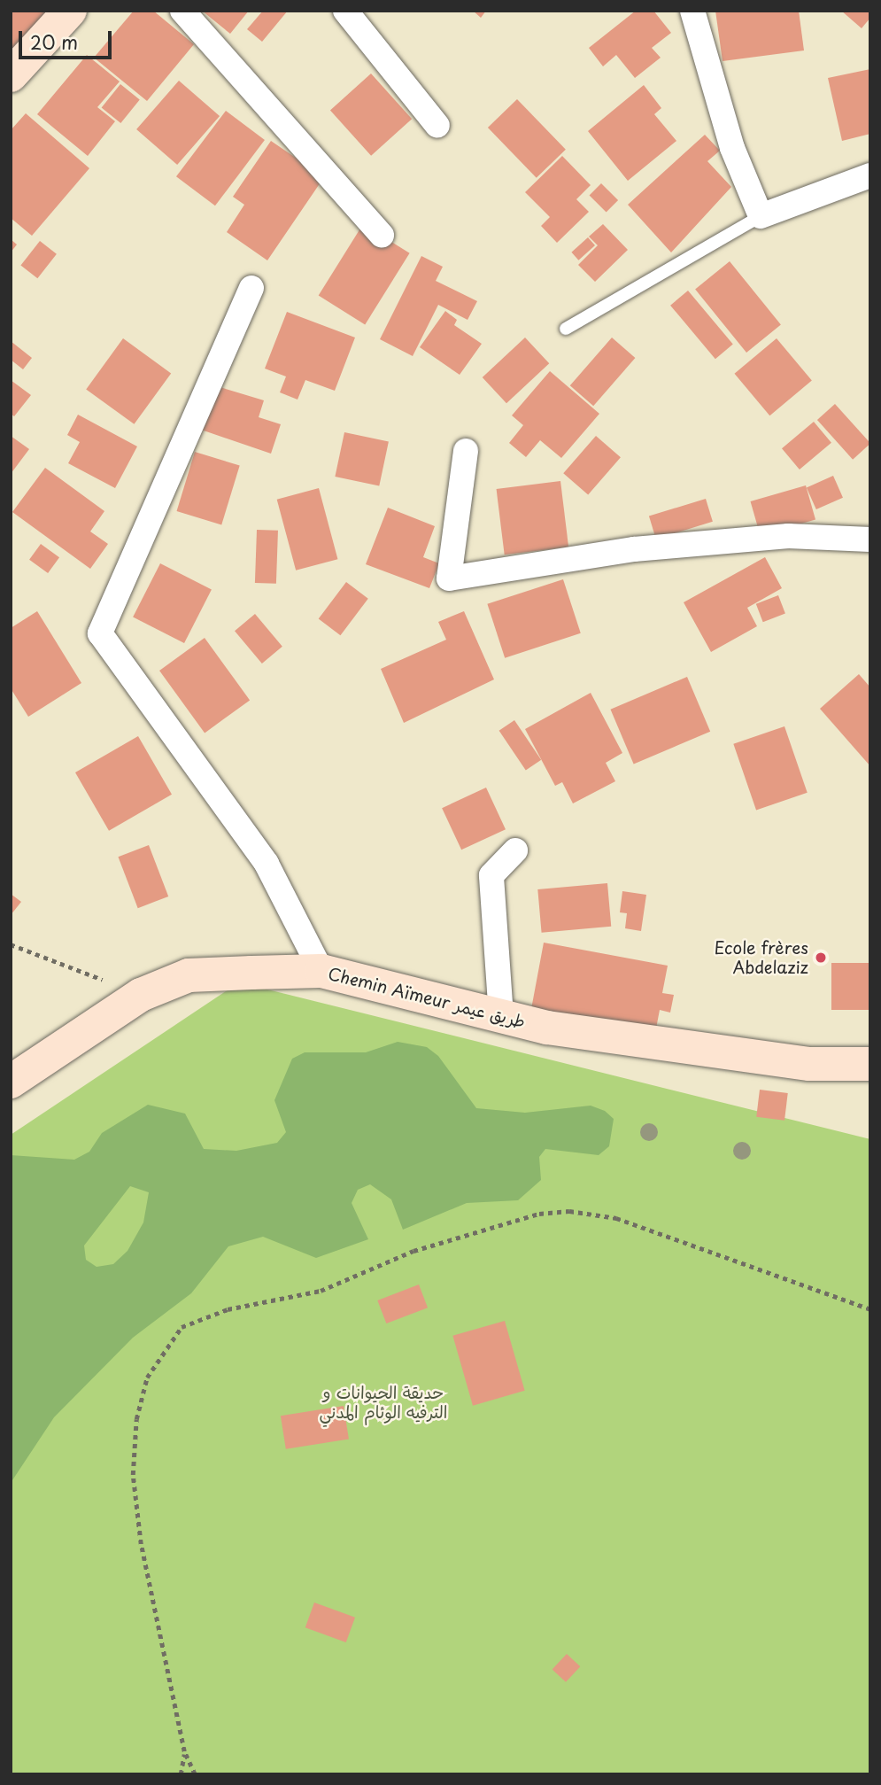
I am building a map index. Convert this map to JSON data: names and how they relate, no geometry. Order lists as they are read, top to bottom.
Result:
{
  "streets": {
    "street": ["Chemin Aïmeur طريق عيمر"]
  },
  "parks": ["حديقة الحيوانات و الترفيه الوئام المدني"],
  "places": ["Ecole frères Abdelaziz"],
  "scale_bar": "20 m"
}
